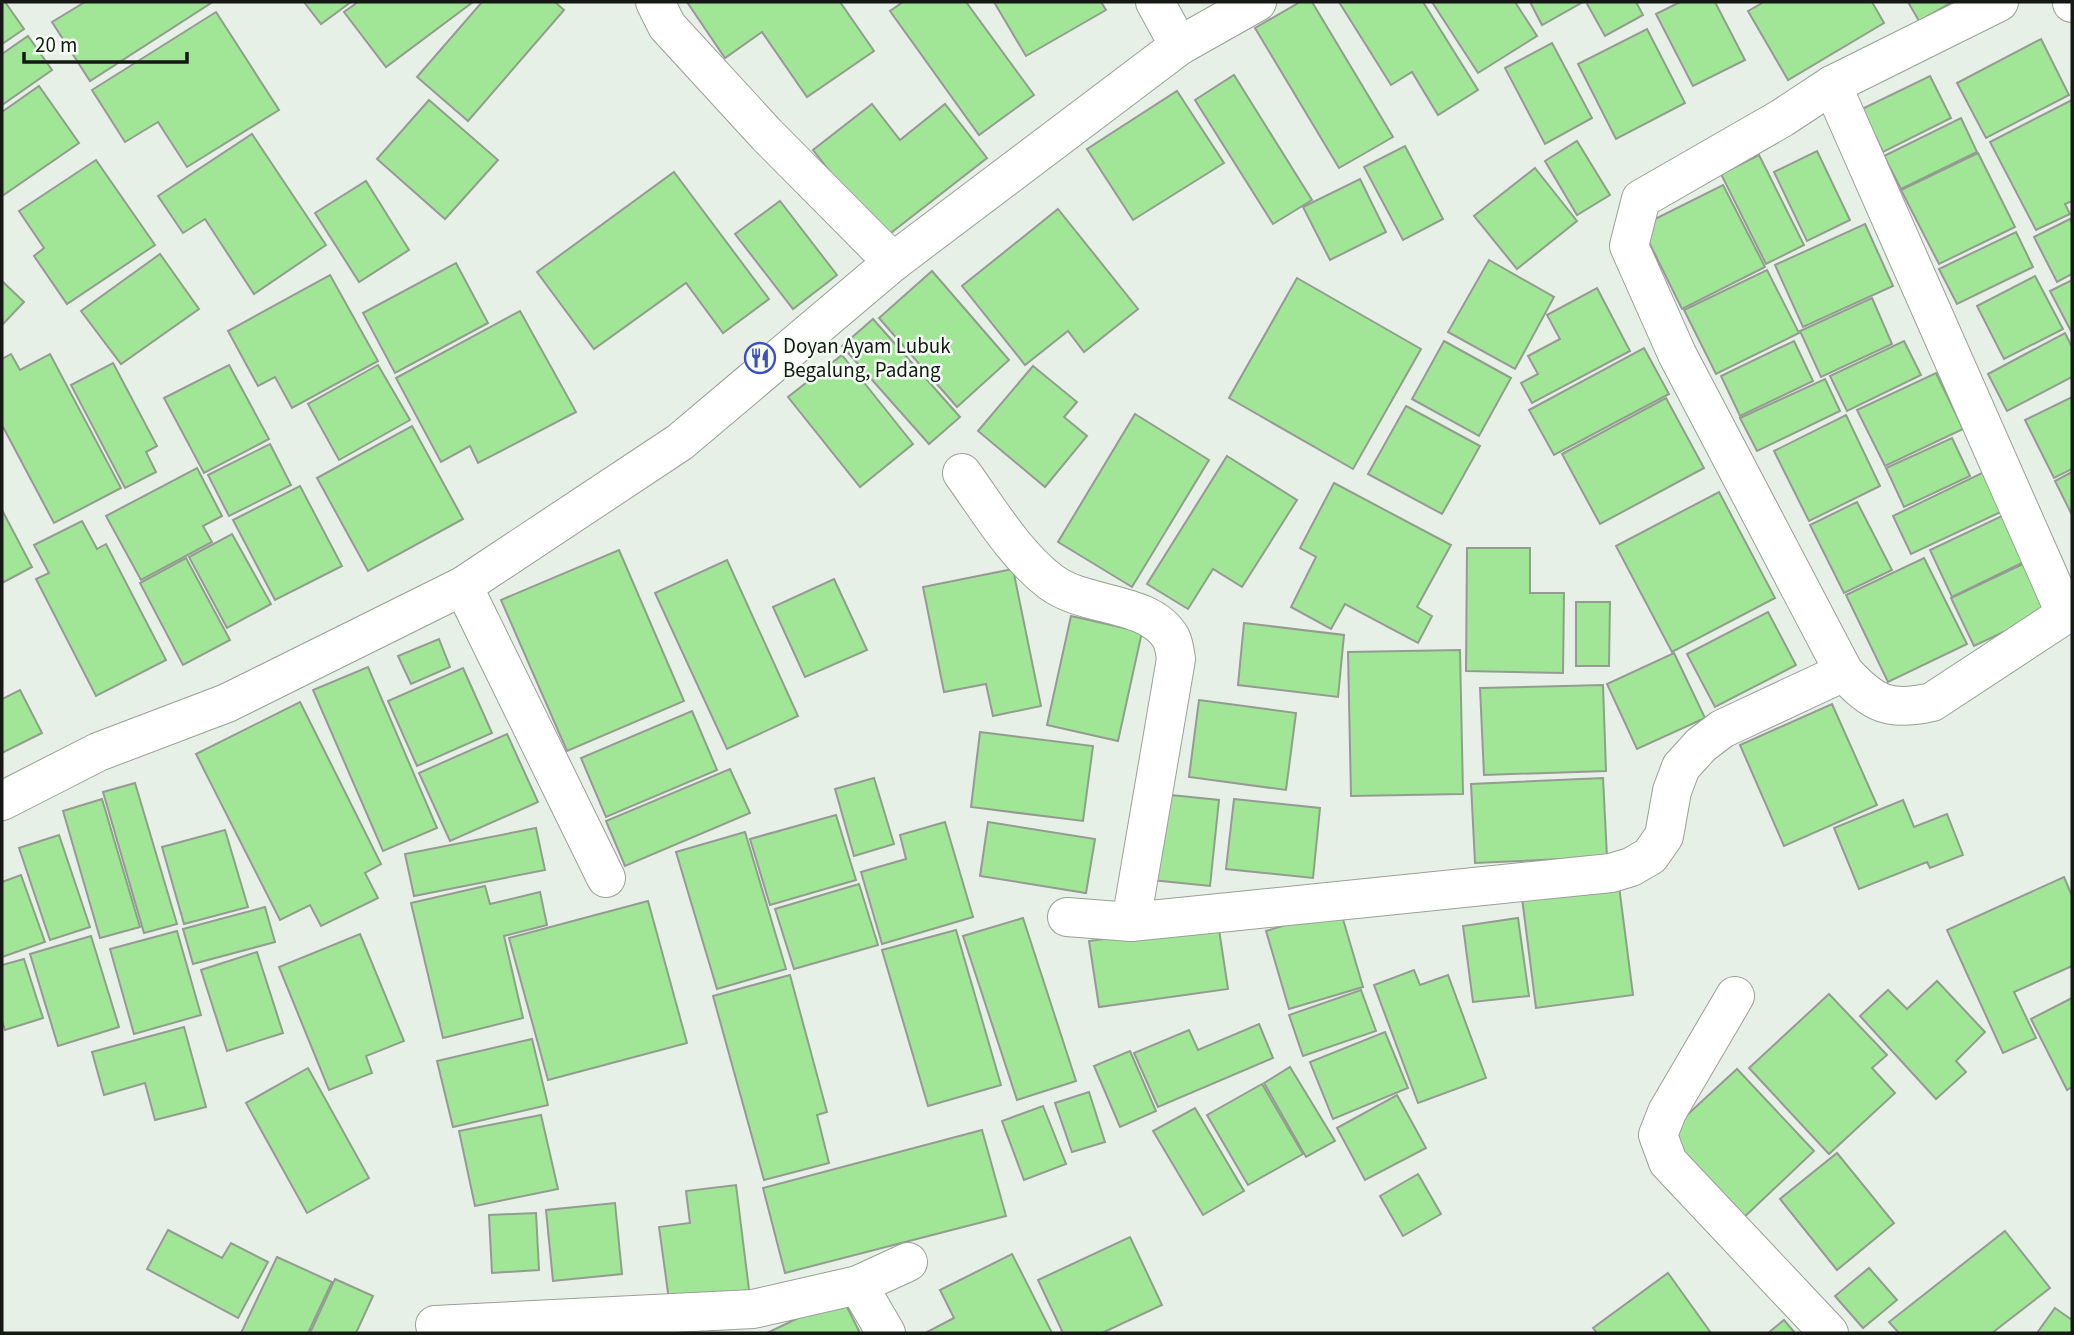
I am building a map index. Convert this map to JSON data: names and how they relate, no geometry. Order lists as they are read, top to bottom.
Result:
{
  "places": {
    "restaurant": ["Doyan Ayam Lubuk Begalung, Padang"]
  },
  "scale_bar": "20 m"
}
